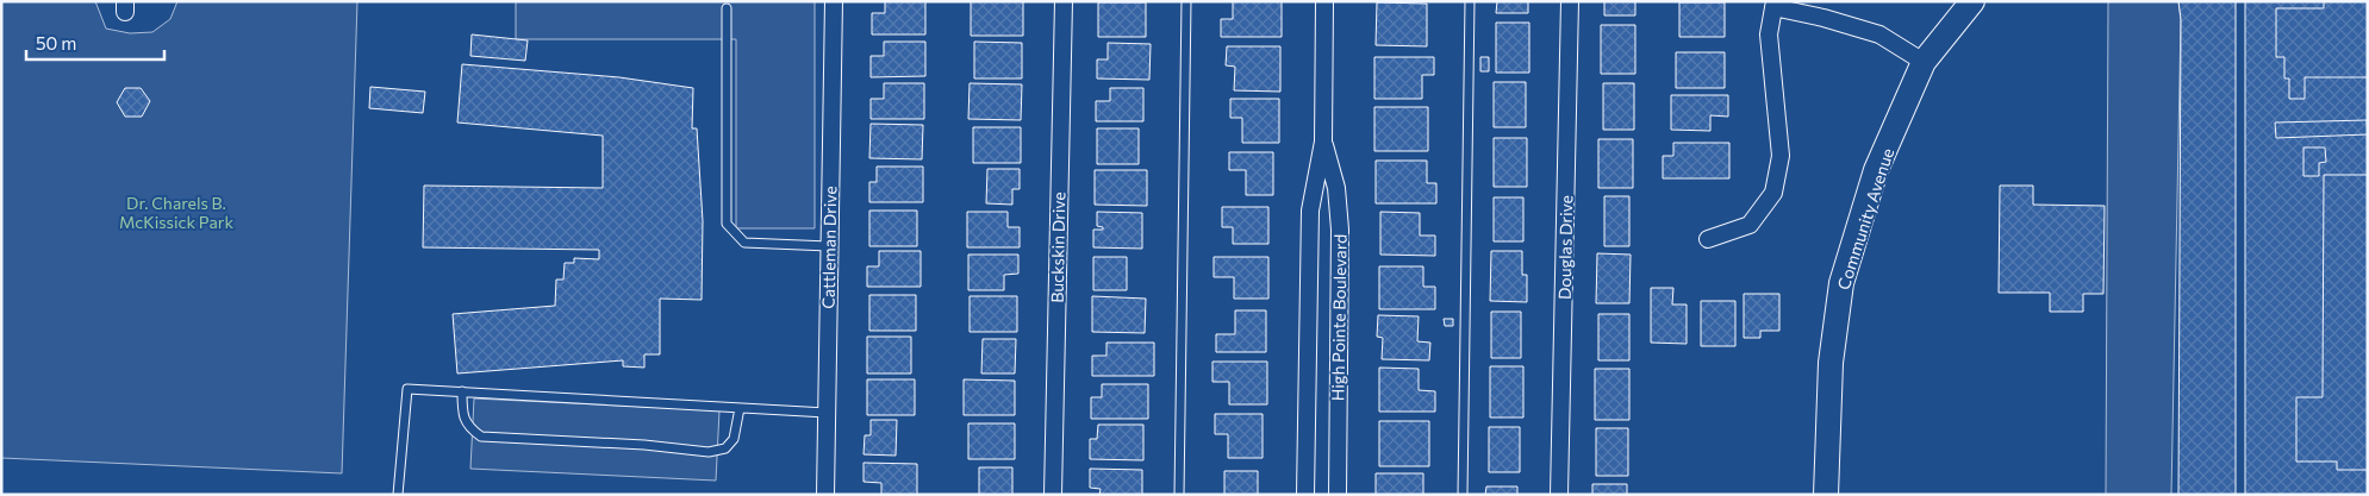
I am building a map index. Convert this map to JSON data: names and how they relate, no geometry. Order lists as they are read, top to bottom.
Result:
{
  "streets": {
    "street": [
      "Community Avenue",
      "Cattleman Drive",
      "Buckskin Drive",
      "Douglas Drive",
      "High Pointe Boulevard"
    ]
  },
  "parks": ["Dr. Charels B. McKissick Park"],
  "scale_bar": "50 m"
}
